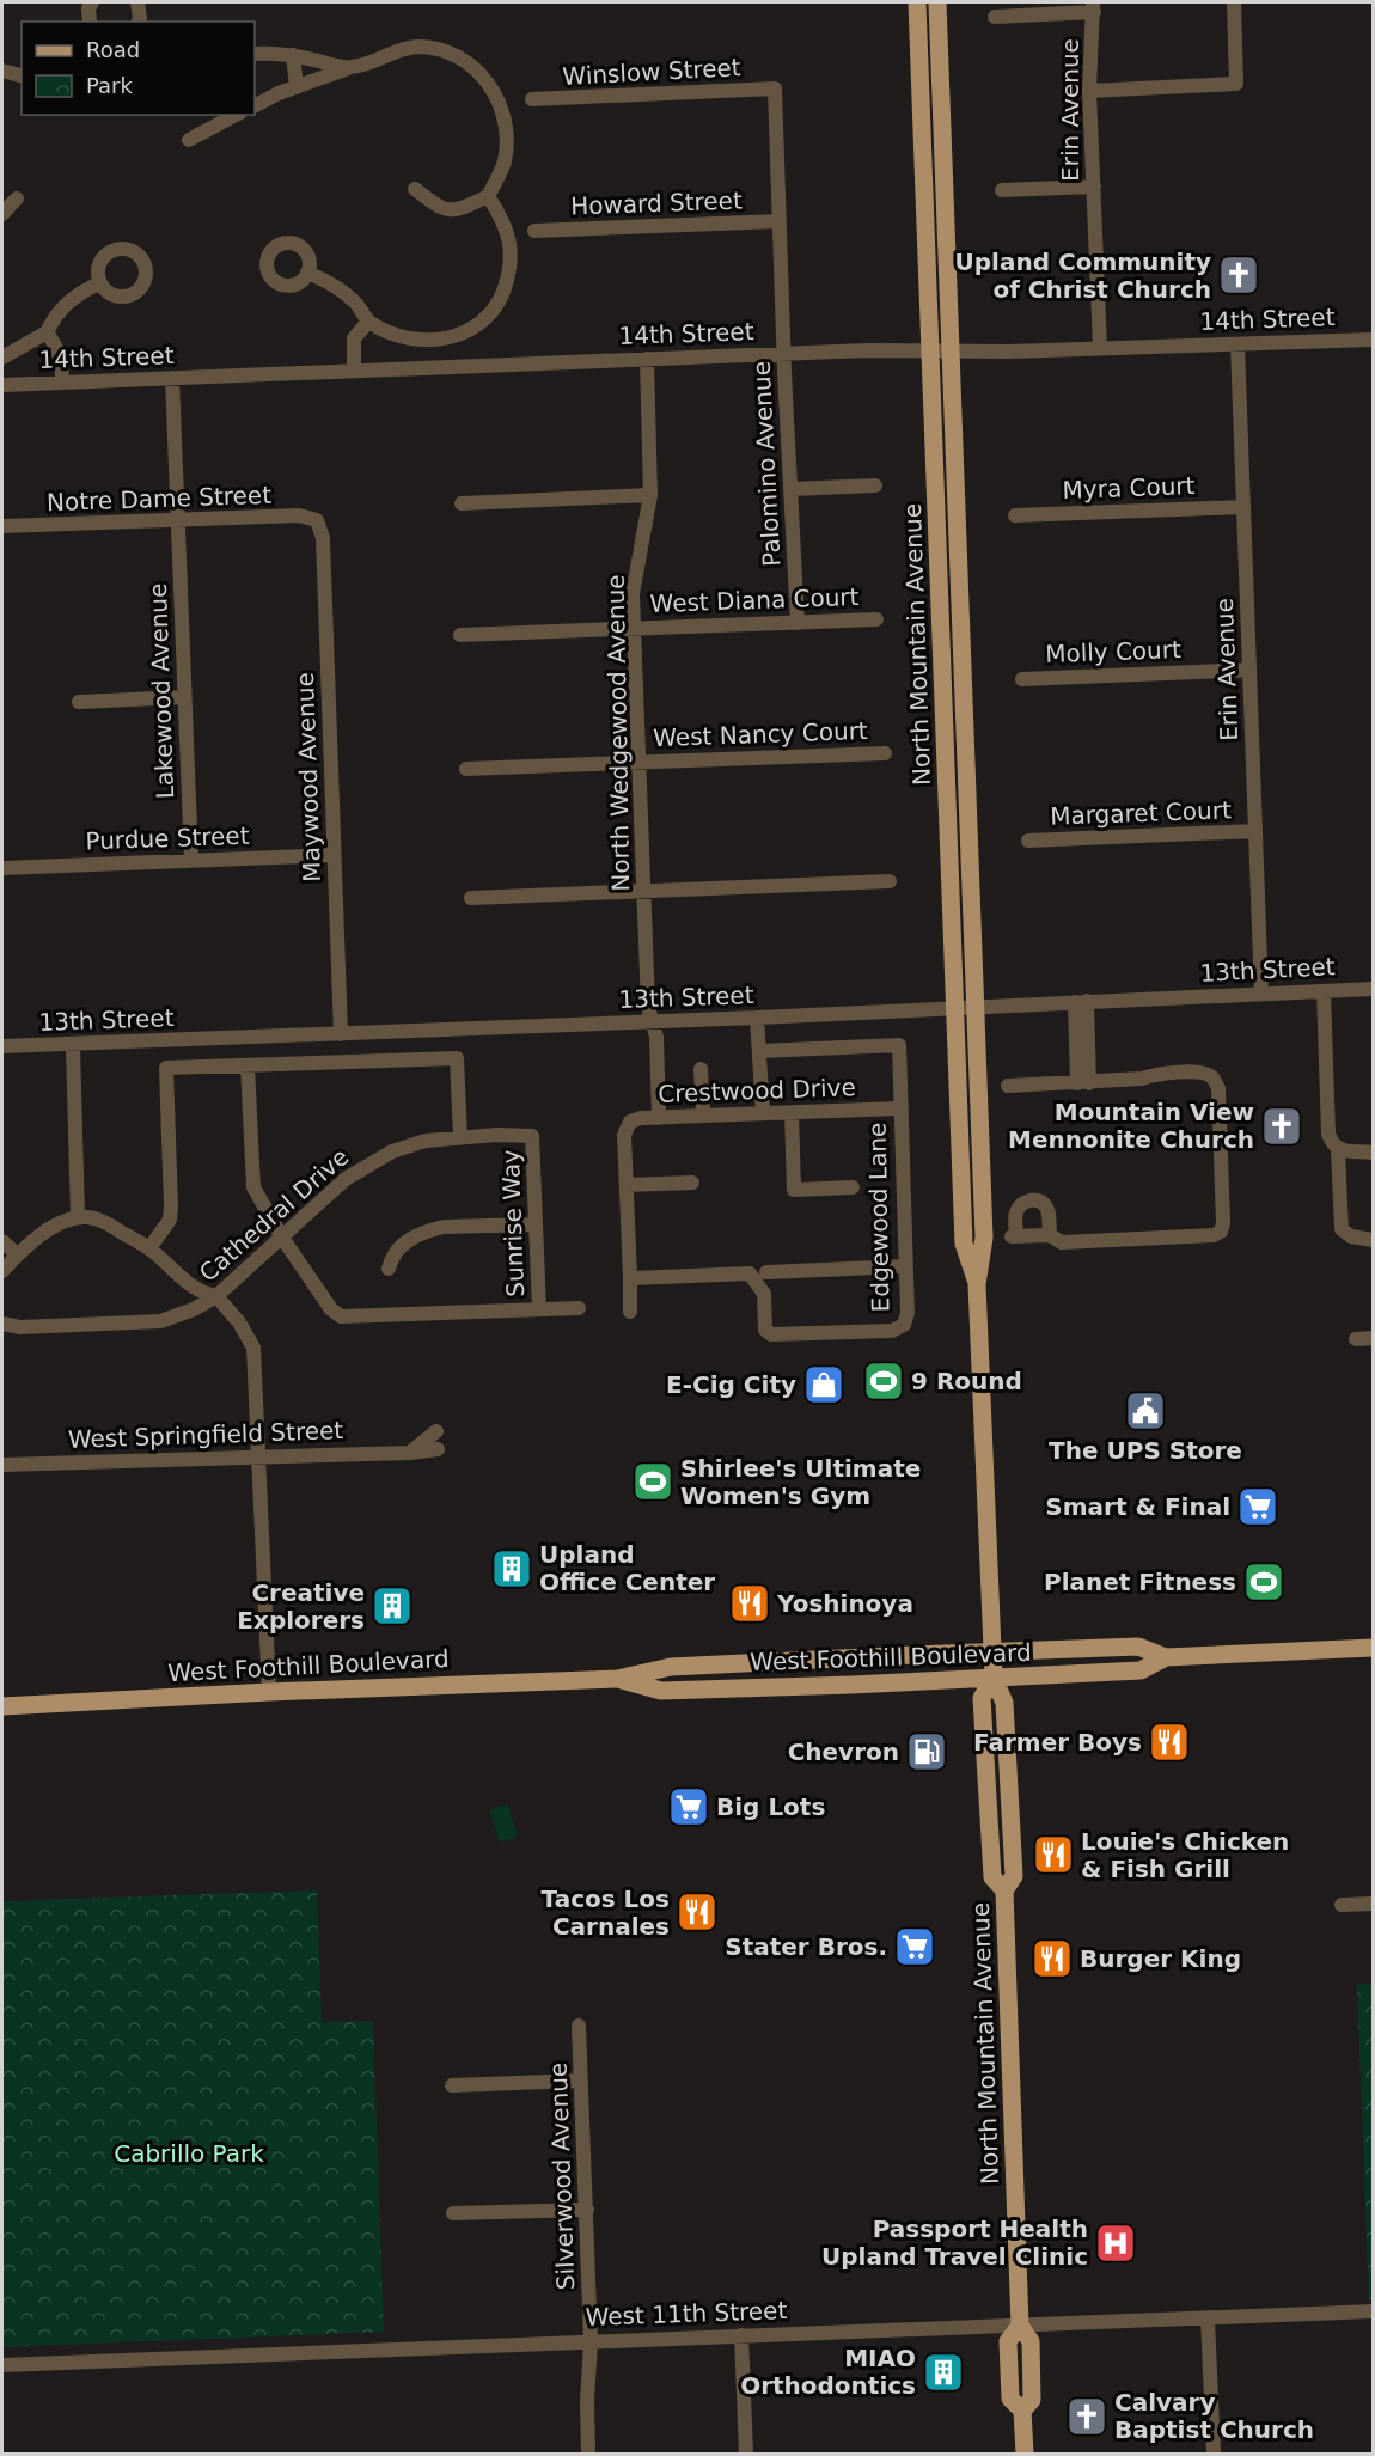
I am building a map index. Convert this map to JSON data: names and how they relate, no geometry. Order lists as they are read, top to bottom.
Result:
{
  "streets": {
    "main road": ["North Mountain Avenue", "West Foothill Boulevard"],
    "street": [
      "Winslow Street",
      "Erin Avenue",
      "Howard Street",
      "14th Street",
      "Palomino Avenue",
      "Myra Court",
      "Notre Dame Street",
      "West Diana Court",
      "Molly Court",
      "Lakewood Avenue",
      "North Wedgewood Avenue",
      "West Nancy Court",
      "Maywood Avenue",
      "Margaret Court",
      "Purdue Street",
      "13th Street",
      "Crestwood Drive",
      "Cathedral Drive",
      "Edgewood Lane",
      "Sunrise Way",
      "West Springfield Street",
      "Silverwood Avenue",
      "West 11th Street"
    ]
  },
  "crossings": [
    ["Winslow Street", "Palomino Avenue"],
    ["Erin Avenue", "14th Street"],
    ["Erin Avenue", "Myra Court"],
    ["Erin Avenue", "Molly Court"],
    ["Erin Avenue", "Margaret Court"],
    ["Erin Avenue", "13th Street"],
    ["Howard Street", "Palomino Avenue"],
    ["14th Street", "Palomino Avenue"],
    ["14th Street", "North Mountain Avenue"],
    ["14th Street", "Lakewood Avenue"],
    ["14th Street", "North Wedgewood Avenue"],
    ["Palomino Avenue", "West Diana Court"],
    ["Notre Dame Street", "Lakewood Avenue"],
    ["Notre Dame Street", "Maywood Avenue"],
    ["West Diana Court", "North Wedgewood Avenue"],
    ["North Mountain Avenue", "13th Street"],
    ["North Mountain Avenue", "West Foothill Boulevard"],
    ["North Mountain Avenue", "West 11th Street"],
    ["Lakewood Avenue", "Purdue Street"],
    ["North Wedgewood Avenue", "West Nancy Court"],
    ["North Wedgewood Avenue", "13th Street"],
    ["North Wedgewood Avenue", "Crestwood Drive"],
    ["Maywood Avenue", "Purdue Street"],
    ["Maywood Avenue", "13th Street"],
    ["Crestwood Drive", "Edgewood Lane"],
    ["Cathedral Drive", "Sunrise Way"],
    ["Silverwood Avenue", "West 11th Street"]
  ],
  "parks": ["Cabrillo Park"],
  "places": {
    "church": ["Upland Community of Christ Church", "Mountain View Mennonite Church", "Calvary Baptist Church"],
    "sports": ["9 Round", "Shirlee's Ultimate Women's Gym", "Planet Fitness"],
    "shop": ["E-Cig City"],
    "public building": ["The UPS Store"],
    "supermarket": ["Smart & Final", "Big Lots", "Stater Bros."],
    "building": ["Upland Office Center", "Creative Explorers", "MIAO Orthodontics"],
    "restaurant": [
      "Yoshinoya",
      "Farmer Boys",
      "Louie's Chicken & Fish Grill",
      "Tacos Los Carnales",
      "Burger King"
    ],
    "fuel station": ["Chevron"],
    "hospital": ["Passport Health Upland Travel Clinic"]
  },
  "legend": ["Road", "Park"]
}
